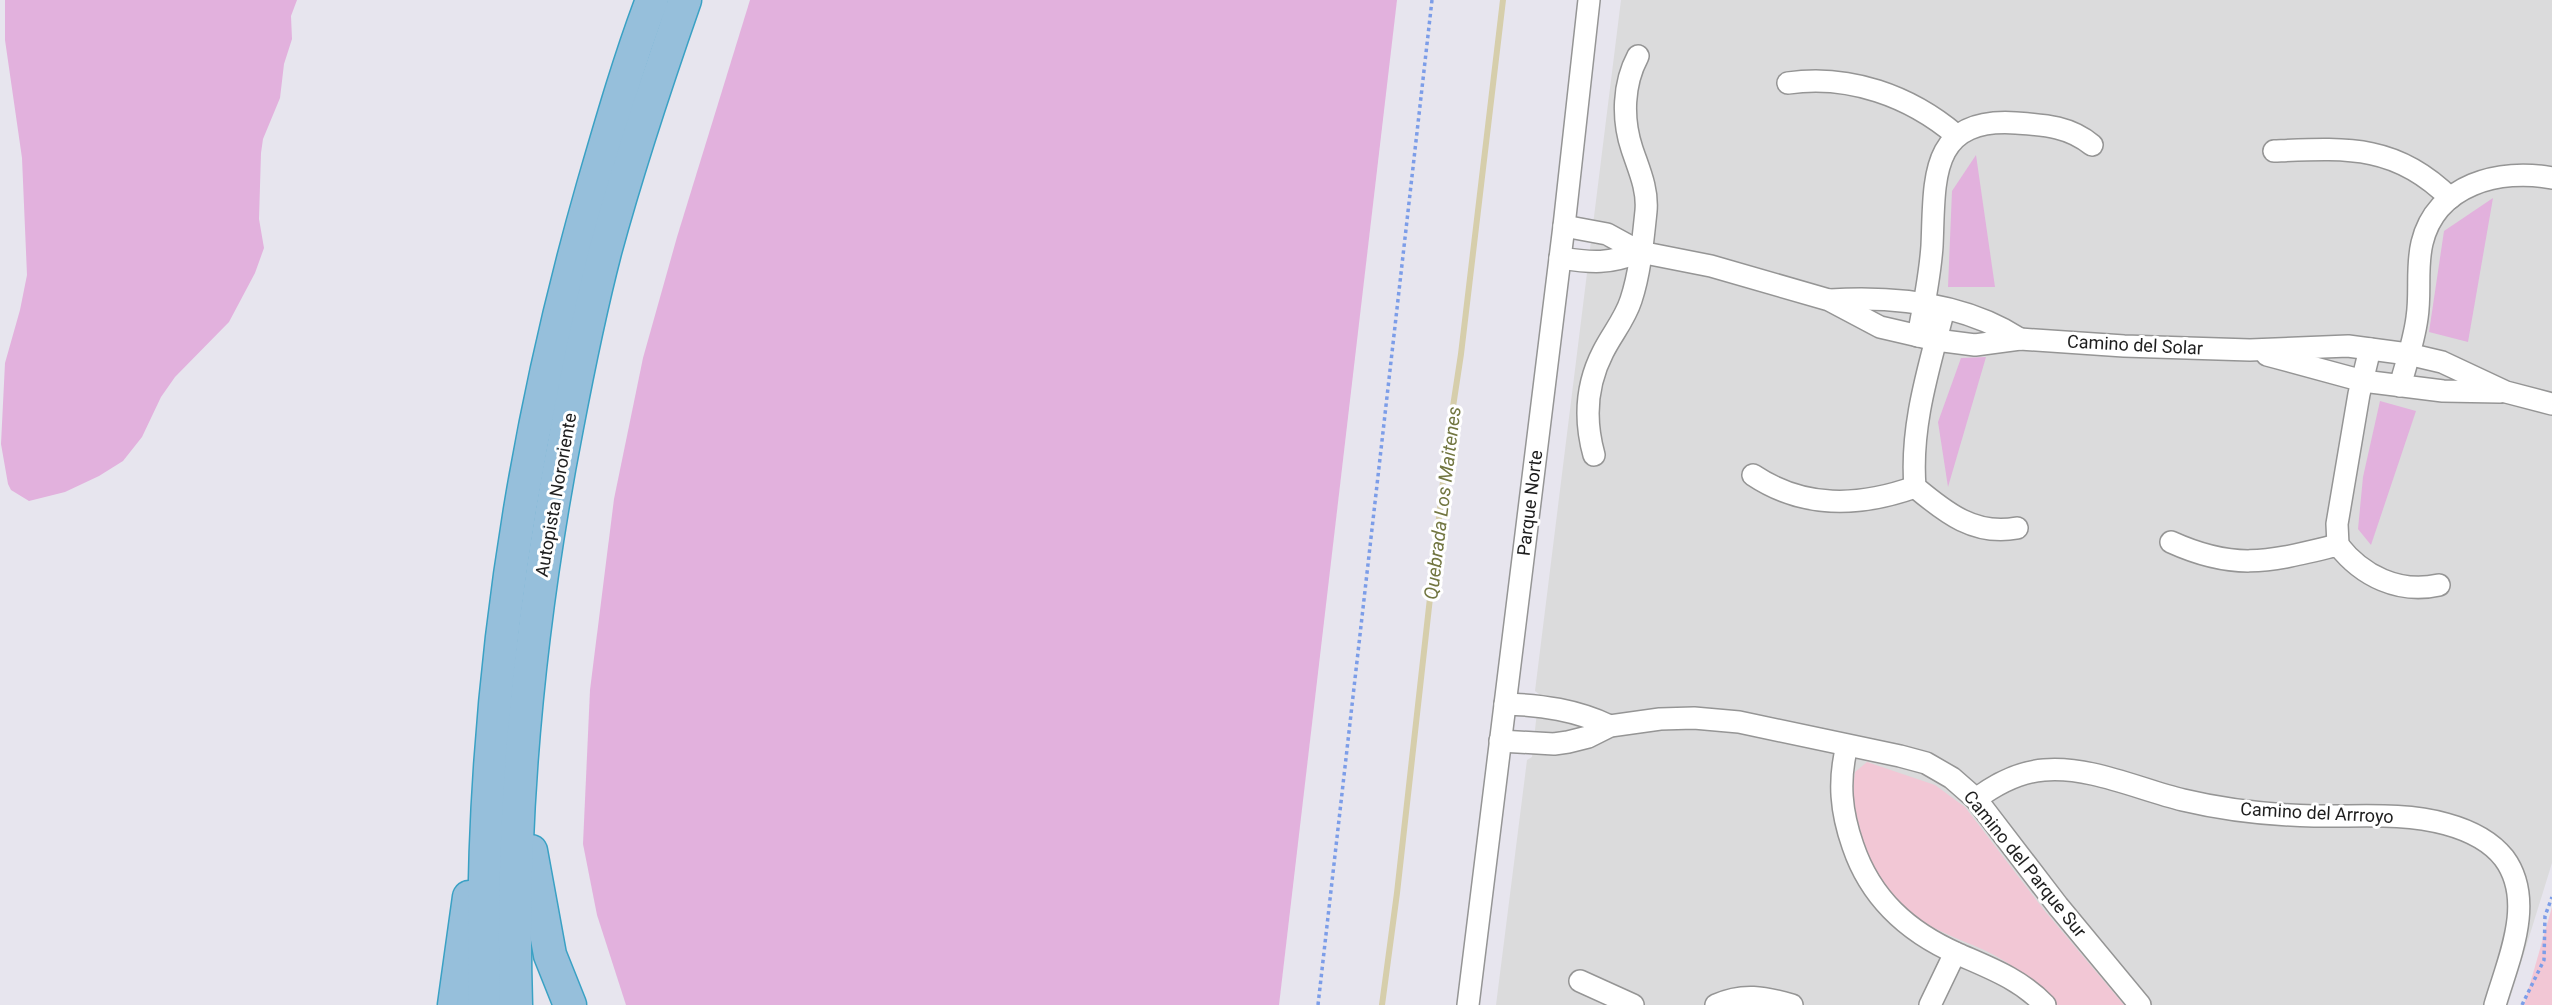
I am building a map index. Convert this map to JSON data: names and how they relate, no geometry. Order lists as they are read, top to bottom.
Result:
{
  "streets": {
    "highway": ["Autopista Nororiente"],
    "street": [
      "Camino del Solar",
      "Parque Norte",
      "Camino del Arrroyo",
      "Camino del Parque Sur"
    ]
  },
  "crossings": [
    ["Camino del Solar", "Parque Norte"],
    ["Camino del Arrroyo", "Camino del Parque Sur"]
  ],
  "water": ["Quebrada Los Maitenes"]
}
